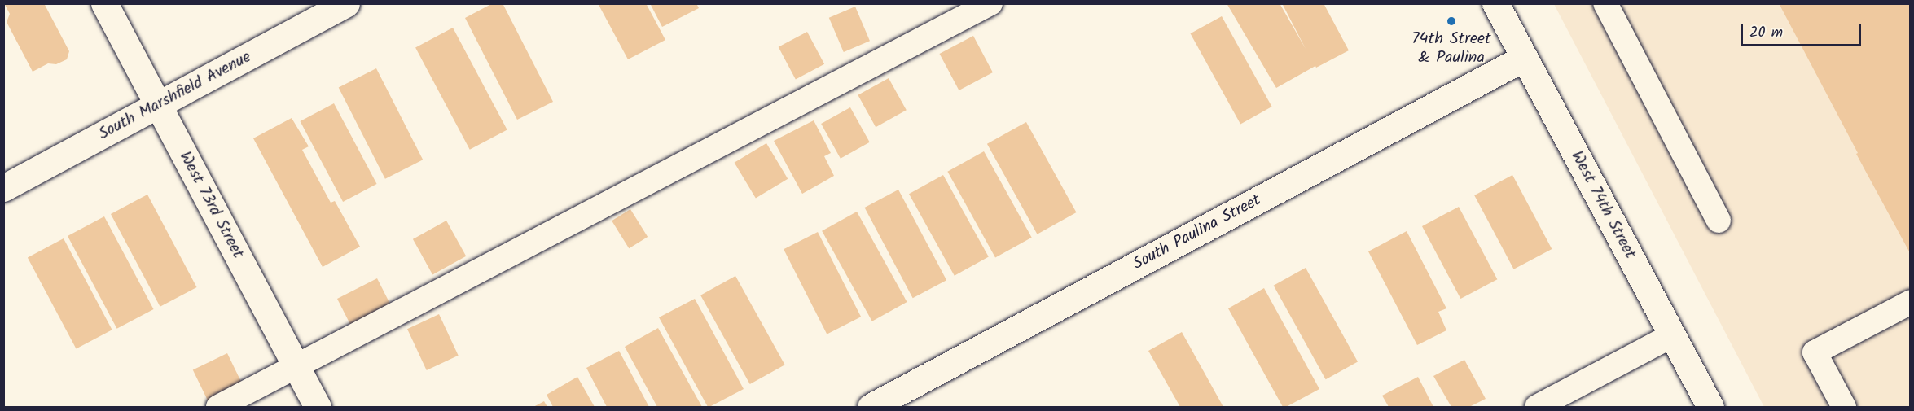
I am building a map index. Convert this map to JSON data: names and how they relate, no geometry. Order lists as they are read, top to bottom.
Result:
{
  "streets": {
    "street": [
      "South Marshfield Avenue",
      "West 73rd Street",
      "West 74th Street",
      "South Paulina Street"
    ]
  },
  "crossings": [
    ["South Marshfield Avenue", "West 73rd Street"],
    ["West 74th Street", "South Paulina Street"]
  ],
  "places": ["74th Street & Paulina"],
  "scale_bar": "20 m"
}
